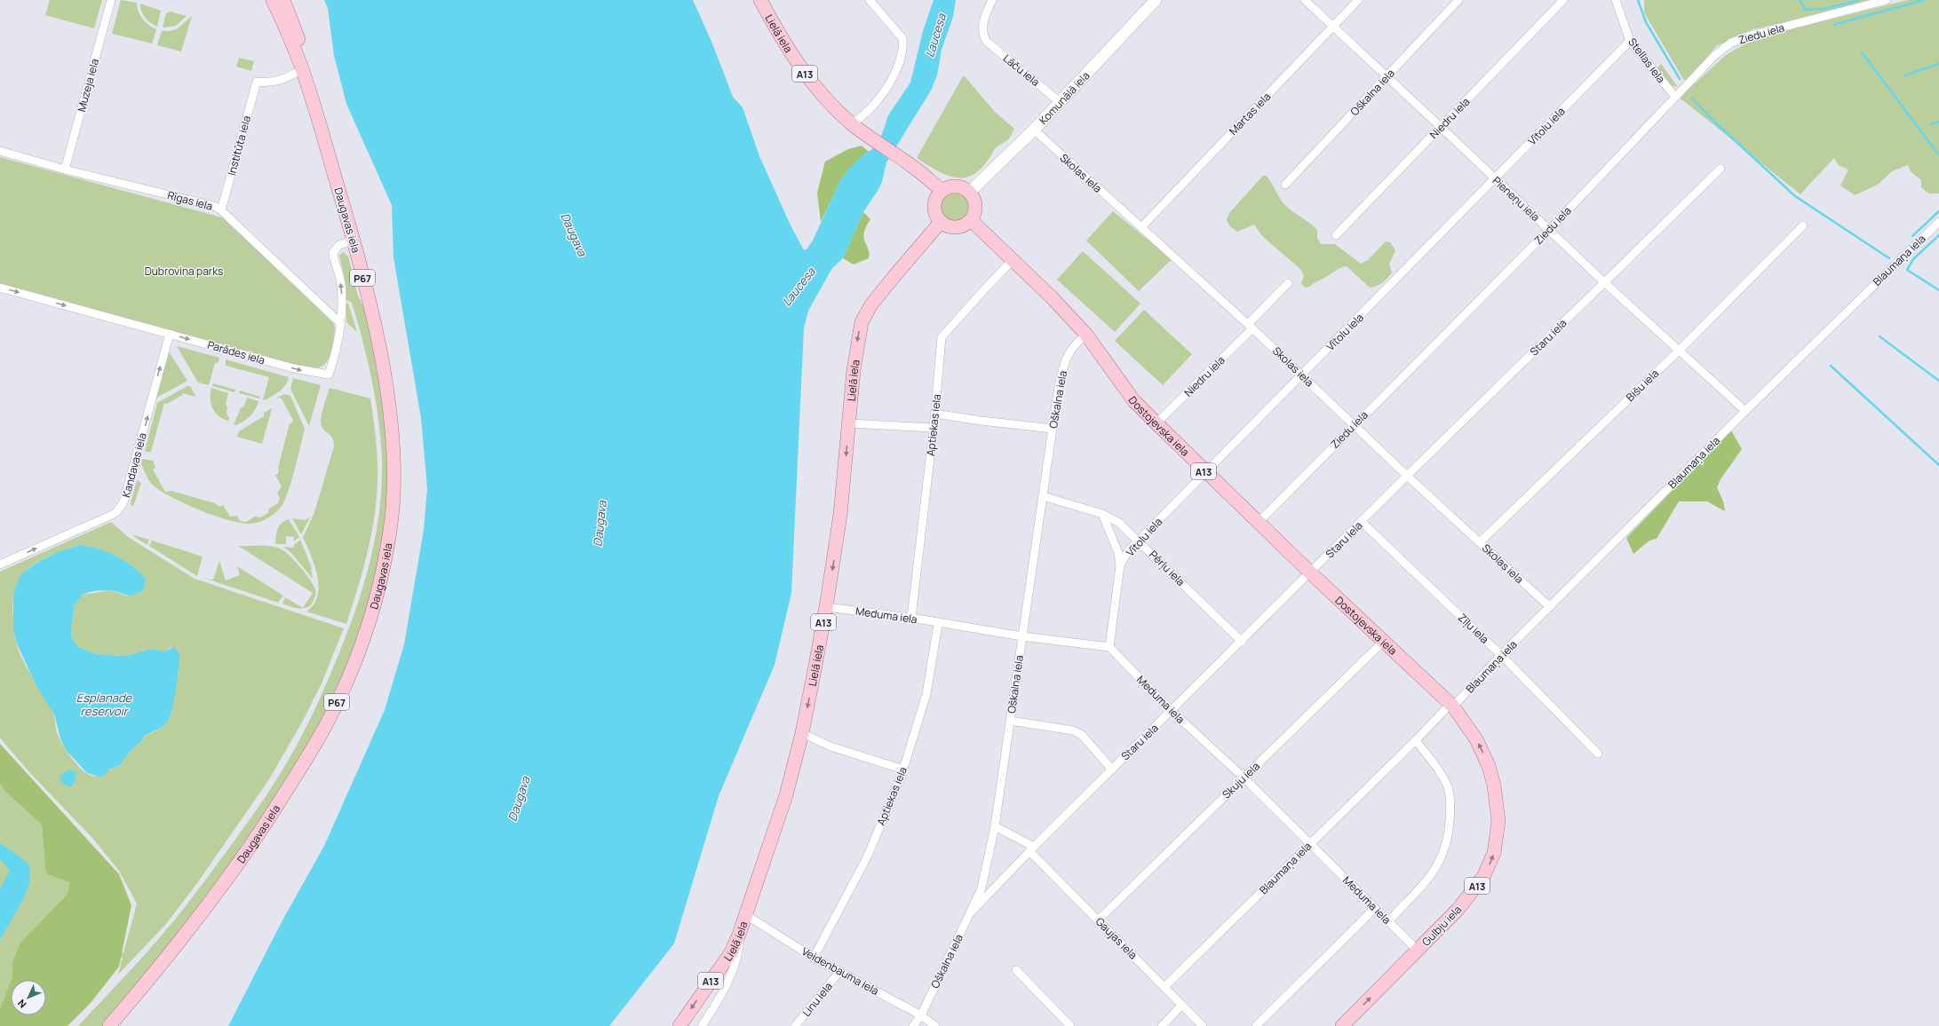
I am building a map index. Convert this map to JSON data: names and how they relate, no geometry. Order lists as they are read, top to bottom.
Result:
{
  "streets": {
    "main road": [
      "Lielā iela",
      "A13",
      "Daugavas iela",
      "P67",
      "Dostojevska iela",
      "Gulbju iela"
    ],
    "street": [
      "Ziedu iela",
      "Stellas iela",
      "Lāču iela",
      "Muzeja iela",
      "Oškalna iela",
      "Komunālā iela",
      "Martas iela",
      "Niedru iela",
      "Vītolu iela",
      "Institūta iela",
      "Skolas iela",
      "Pieneņu iela",
      "Rīgas iela",
      "Blaumaņa iela",
      "Staru iela",
      "Parādes iela",
      "Bišu iela",
      "Aptiekas iela",
      "Kandavas iela",
      "Pērļu iela",
      "Meduma iela",
      "Zīļu iela",
      "Skuju iela",
      "Gaujas iela",
      "Veidenbauma iela",
      "Linu iela"
    ]
  },
  "crossings": [
    ["Lielā iela", "Komunālā iela"],
    ["Lielā iela", "Dostojevska iela"],
    ["Lielā iela", "Meduma iela"],
    ["Lielā iela", "Veidenbauma iela"],
    ["Ziedu iela", "Stellas iela"],
    ["Ziedu iela", "Skolas iela"],
    ["Ziedu iela", "Pieneņu iela"],
    ["Ziedu iela", "Dostojevska iela"],
    ["Stellas iela", "Vītolu iela"],
    ["Lāču iela", "Komunālā iela"],
    ["Muzeja iela", "Rīgas iela"],
    ["Oškalna iela", "Pieneņu iela"],
    ["Oškalna iela", "Staru iela"],
    ["Oškalna iela", "Dostojevska iela"],
    ["Oškalna iela", "Pērļu iela"],
    ["Oškalna iela", "Meduma iela"],
    ["Oškalna iela", "Gaujas iela"],
    ["Oškalna iela", "Veidenbauma iela"],
    ["Komunālā iela", "Skolas iela"],
    ["Komunālā iela", "Dostojevska iela"],
    ["Martas iela", "Skolas iela"],
    ["Martas iela", "Pieneņu iela"],
    ["Niedru iela", "Skolas iela"],
    ["Niedru iela", "Pieneņu iela"],
    ["Niedru iela", "Dostojevska iela"],
    ["Vītolu iela", "Skolas iela"],
    ["Vītolu iela", "Pieneņu iela"],
    ["Vītolu iela", "Dostojevska iela"],
    ["Vītolu iela", "Pērļu iela"],
    ["Vītolu iela", "Meduma iela"],
    ["Institūta iela", "Rīgas iela"],
    ["Institūta iela", "Daugavas iela"],
    ["Skolas iela", "Blaumaņa iela"],
    ["Skolas iela", "Staru iela"],
    ["Skolas iela", "Bišu iela"],
    ["Pieneņu iela", "Blaumaņa iela"],
    ["Pieneņu iela", "Staru iela"],
    ["Pieneņu iela", "Bišu iela"],
    ["Rīgas iela", "Parādes iela"],
    ["Daugavas iela", "Parādes iela"],
    ["Blaumaņa iela", "Dostojevska iela"],
    ["Blaumaņa iela", "Meduma iela"],
    ["Blaumaņa iela", "Zīļu iela"],
    ["Blaumaņa iela", "Gulbju iela"],
    ["Blaumaņa iela", "Gaujas iela"],
    ["Staru iela", "Dostojevska iela"],
    ["Staru iela", "Pērļu iela"],
    ["Staru iela", "Meduma iela"],
    ["Staru iela", "Zīļu iela"],
    ["Staru iela", "Gaujas iela"],
    ["Parādes iela", "Kandavas iela"],
    ["Aptiekas iela", "Dostojevska iela"],
    ["Aptiekas iela", "Meduma iela"],
    ["Aptiekas iela", "Veidenbauma iela"],
    ["Dostojevska iela", "Skuju iela"],
    ["Dostojevska iela", "Gulbju iela"],
    ["Meduma iela", "Skuju iela"],
    ["Meduma iela", "Gulbju iela"],
    ["Skuju iela", "Gaujas iela"],
    ["Veidenbauma iela", "Linu iela"]
  ],
  "one_way": ["Lielā iela", "Kandavas iela", "Gulbju iela"],
  "water": ["Laucesa", "Daugava", "Esplanade reservoir"],
  "parks": ["Dubrovina parks"],
  "north": "bottom left"
}
